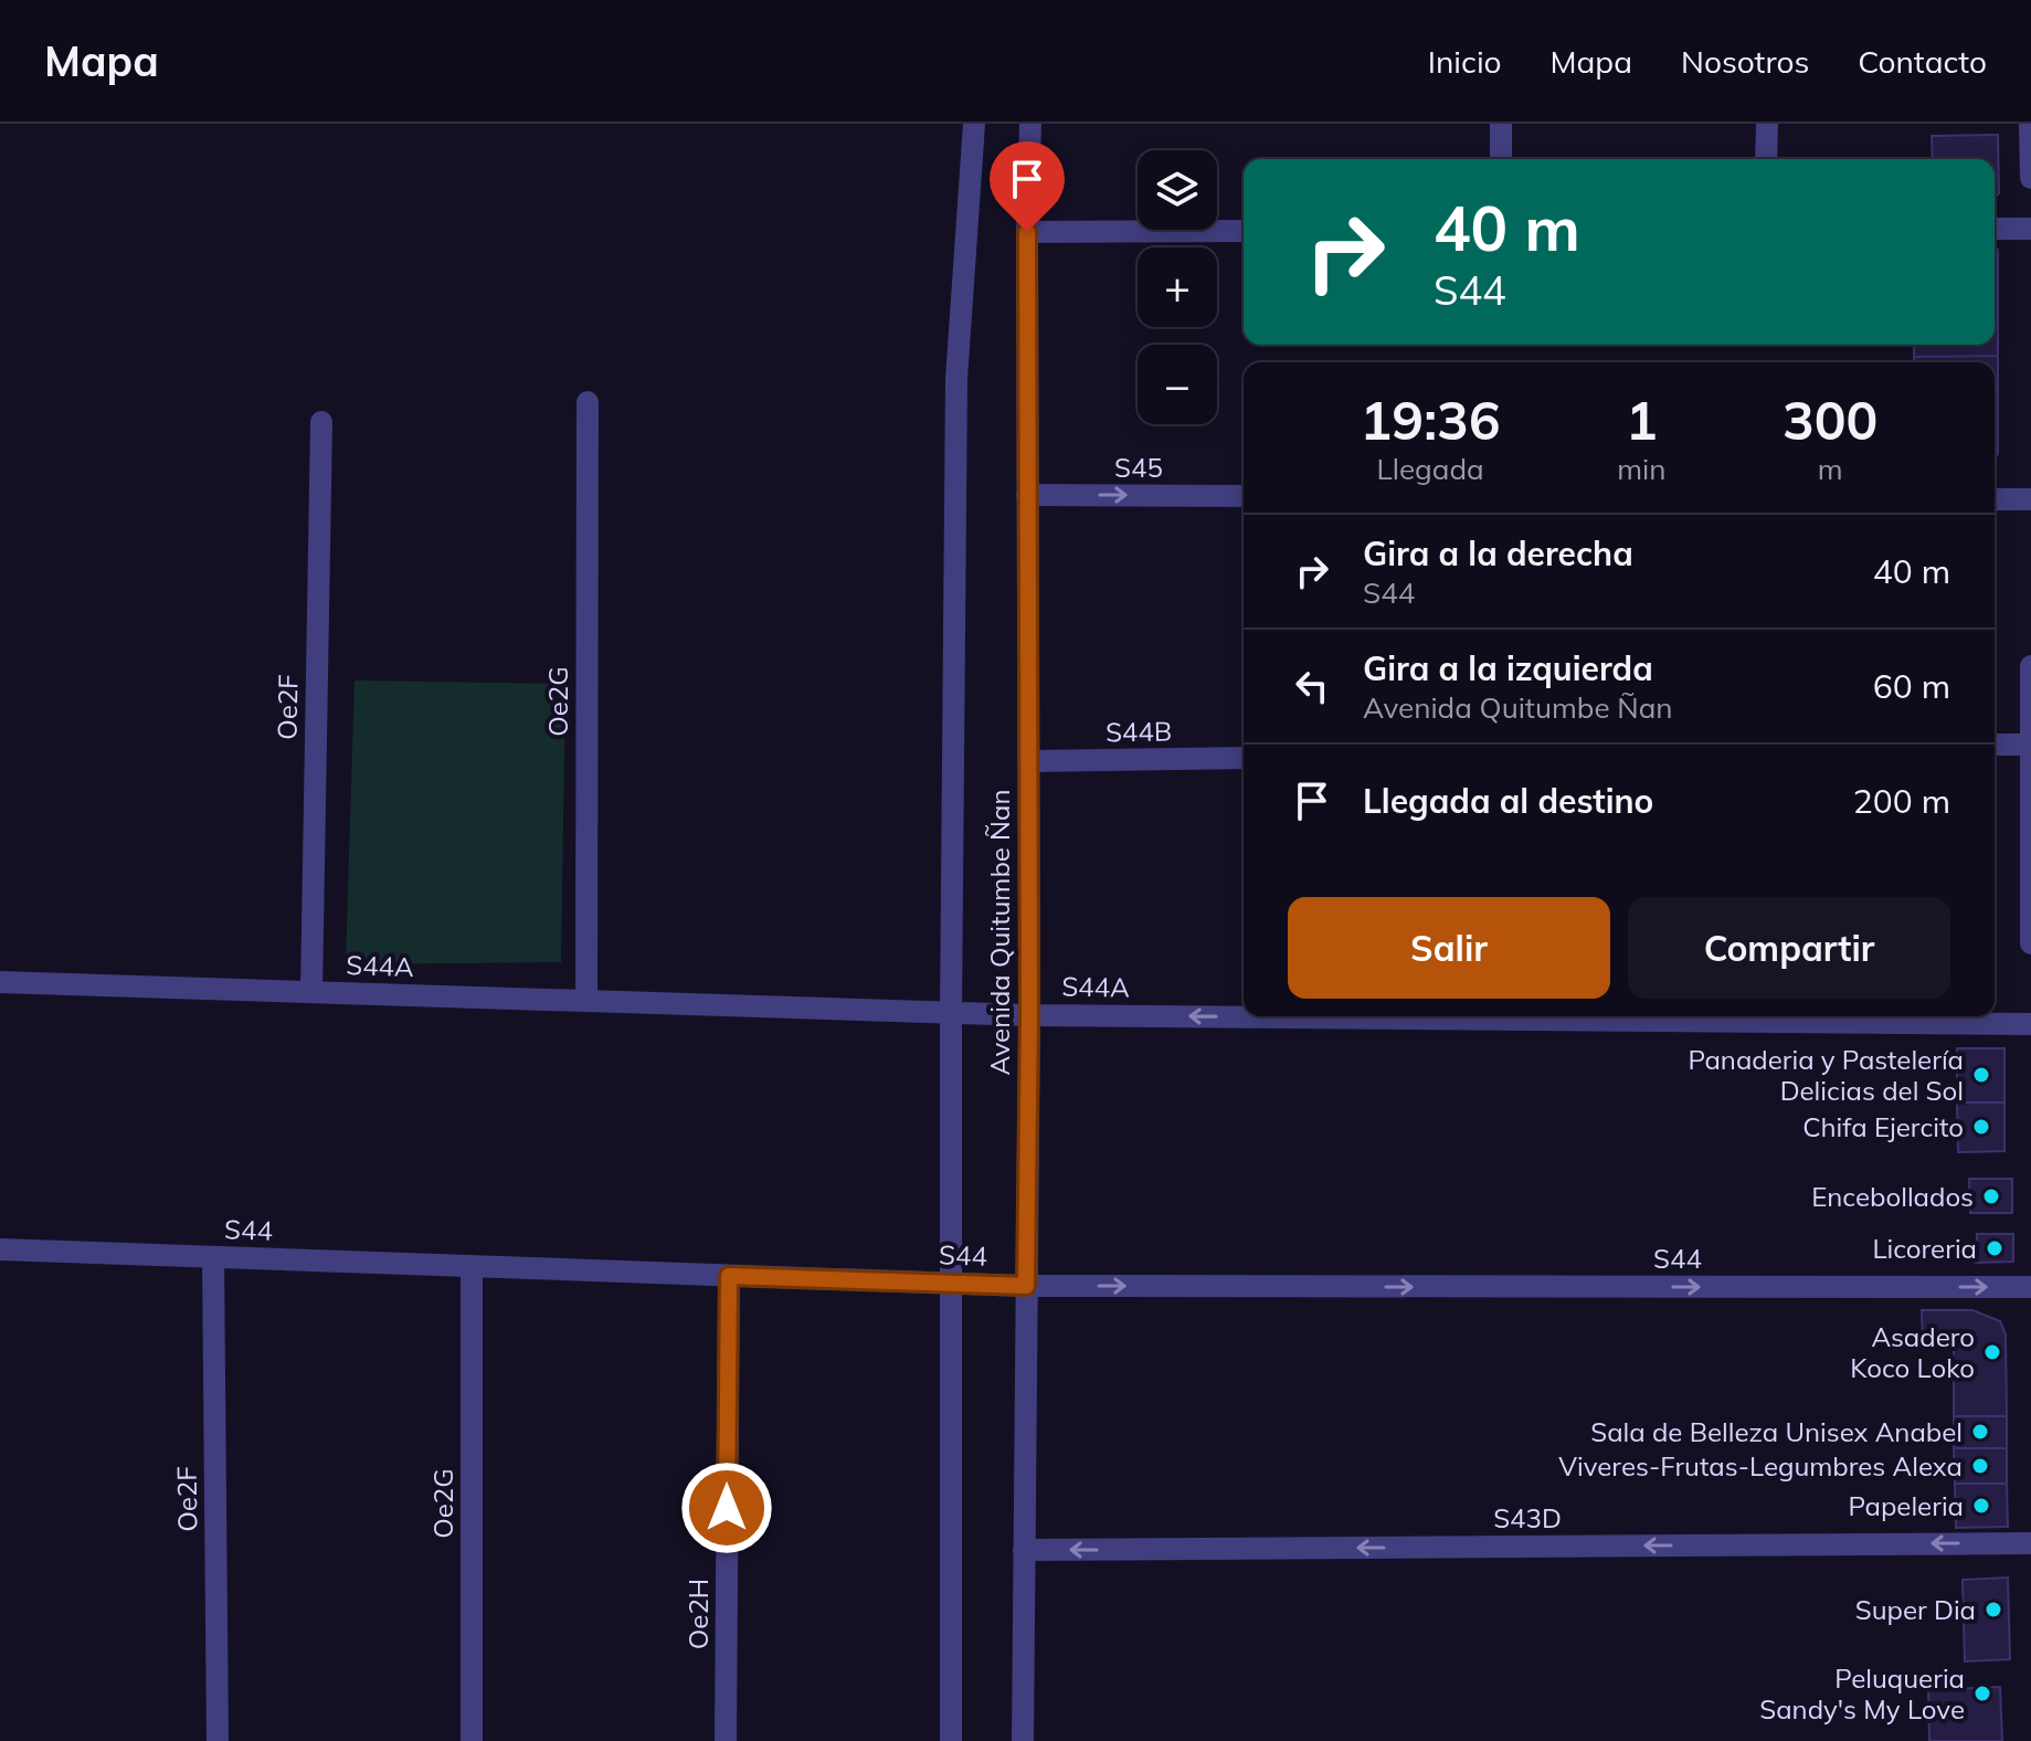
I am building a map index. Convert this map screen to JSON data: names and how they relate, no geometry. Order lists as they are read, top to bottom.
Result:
{
  "streets": {
    "street": [
      "S45",
      "Oe2G",
      "Oe2F",
      "S44B",
      "Avenida Quitumbe Ñan",
      "S44A",
      "S44",
      "S43D",
      "Oe2H"
    ]
  },
  "crossings": [
    ["S45", "Avenida Quitumbe Ñan"],
    ["Oe2G", "S44A"],
    ["Oe2G", "S44"],
    ["Oe2F", "S44A"],
    ["Oe2F", "S44"],
    ["S44B", "Avenida Quitumbe Ñan"],
    ["Avenida Quitumbe Ñan", "S44A"],
    ["Avenida Quitumbe Ñan", "S44"],
    ["Avenida Quitumbe Ñan", "S43D"],
    ["S44", "Oe2H"]
  ],
  "one_way": [
    "S45",
    "S44A",
    "S44",
    "S43D"
  ],
  "places": [
    "Panaderia y Pastelería Delicias del Sol",
    "Chifa Ejercito",
    "Encebollados",
    "Licoreria",
    "Asadero Koco Loko",
    "Sala de Belleza Unisex Anabel",
    "Viveres-Frutas-Legumbres Alexa",
    "Papeleria",
    "Super Dia",
    "Peluqueria Sandy's My Love"
  ],
  "page": {
    "header": "Mapa",
    "nav": [
      "Inicio",
      "Mapa",
      "Nosotros",
      "Contacto"
    ],
    "map_buttons": ["+", "−"],
    "turn": ["40 m", "S44"],
    "eta": [
      "19:36",
      "Llegada",
      "1",
      "min",
      "300",
      "m"
    ],
    "list": [
      {
        "name": "Gira a la derecha",
        "note": "S44",
        "value": "40 m"
      },
      {
        "name": "Gira a la izquierda",
        "note": "Avenida Quitumbe Ñan",
        "value": "60 m"
      },
      {
        "name": "Llegada al destino",
        "value": "200 m"
      }
    ],
    "buttons": ["Salir", "Compartir"]
  }
}
